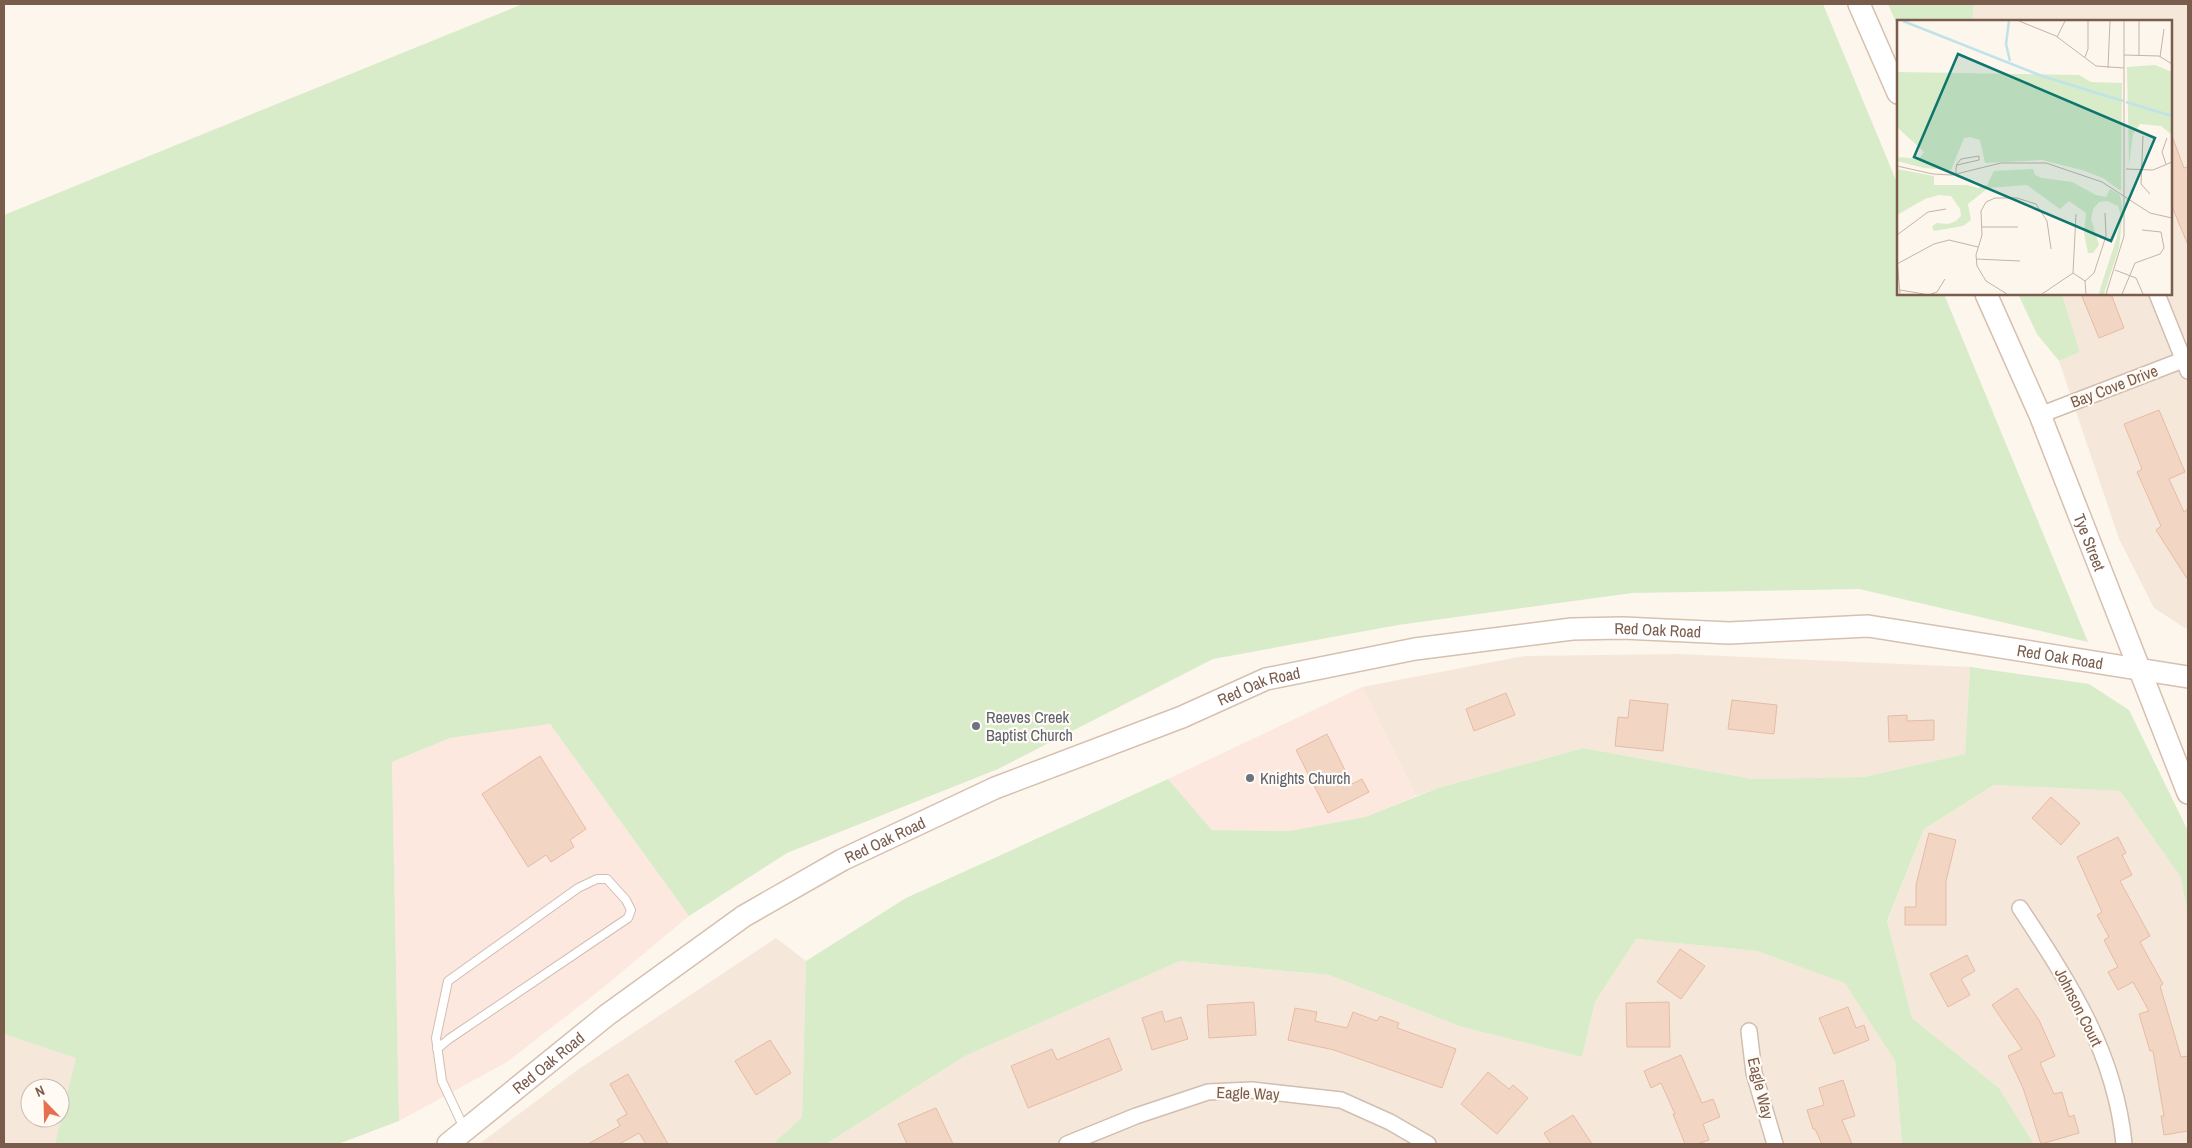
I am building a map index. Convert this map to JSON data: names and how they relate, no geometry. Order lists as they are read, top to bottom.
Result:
{
  "streets": {
    "street": [
      "Bay Cove Drive",
      "Tye Street",
      "Red Oak Road",
      "Johnson Court",
      "Eagle Way"
    ]
  },
  "crossings": [
    ["Bay Cove Drive", "Tye Street"],
    ["Tye Street", "Red Oak Road"]
  ],
  "places": ["Reeves Creek Baptist Church", "Knights Church"],
  "north": "top left"
}
